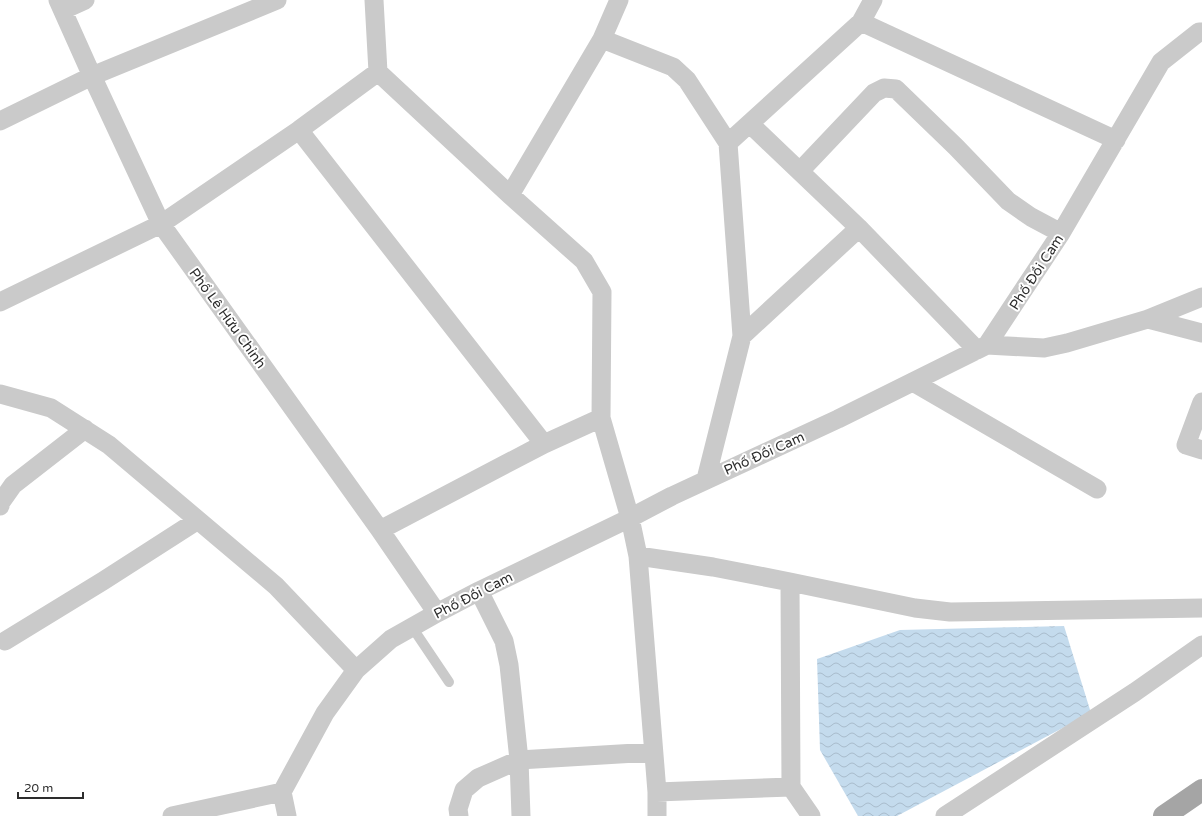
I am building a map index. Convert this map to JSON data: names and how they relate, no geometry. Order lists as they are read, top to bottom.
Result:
{
  "streets": {
    "street": ["Phố Đồi Cam", "Phố Lê Hữu Chỉnh"]
  },
  "crossings": [
    ["Phố Đồi Cam", "Phố Lê Hữu Chỉnh"]
  ],
  "scale_bar": "20 m"
}
